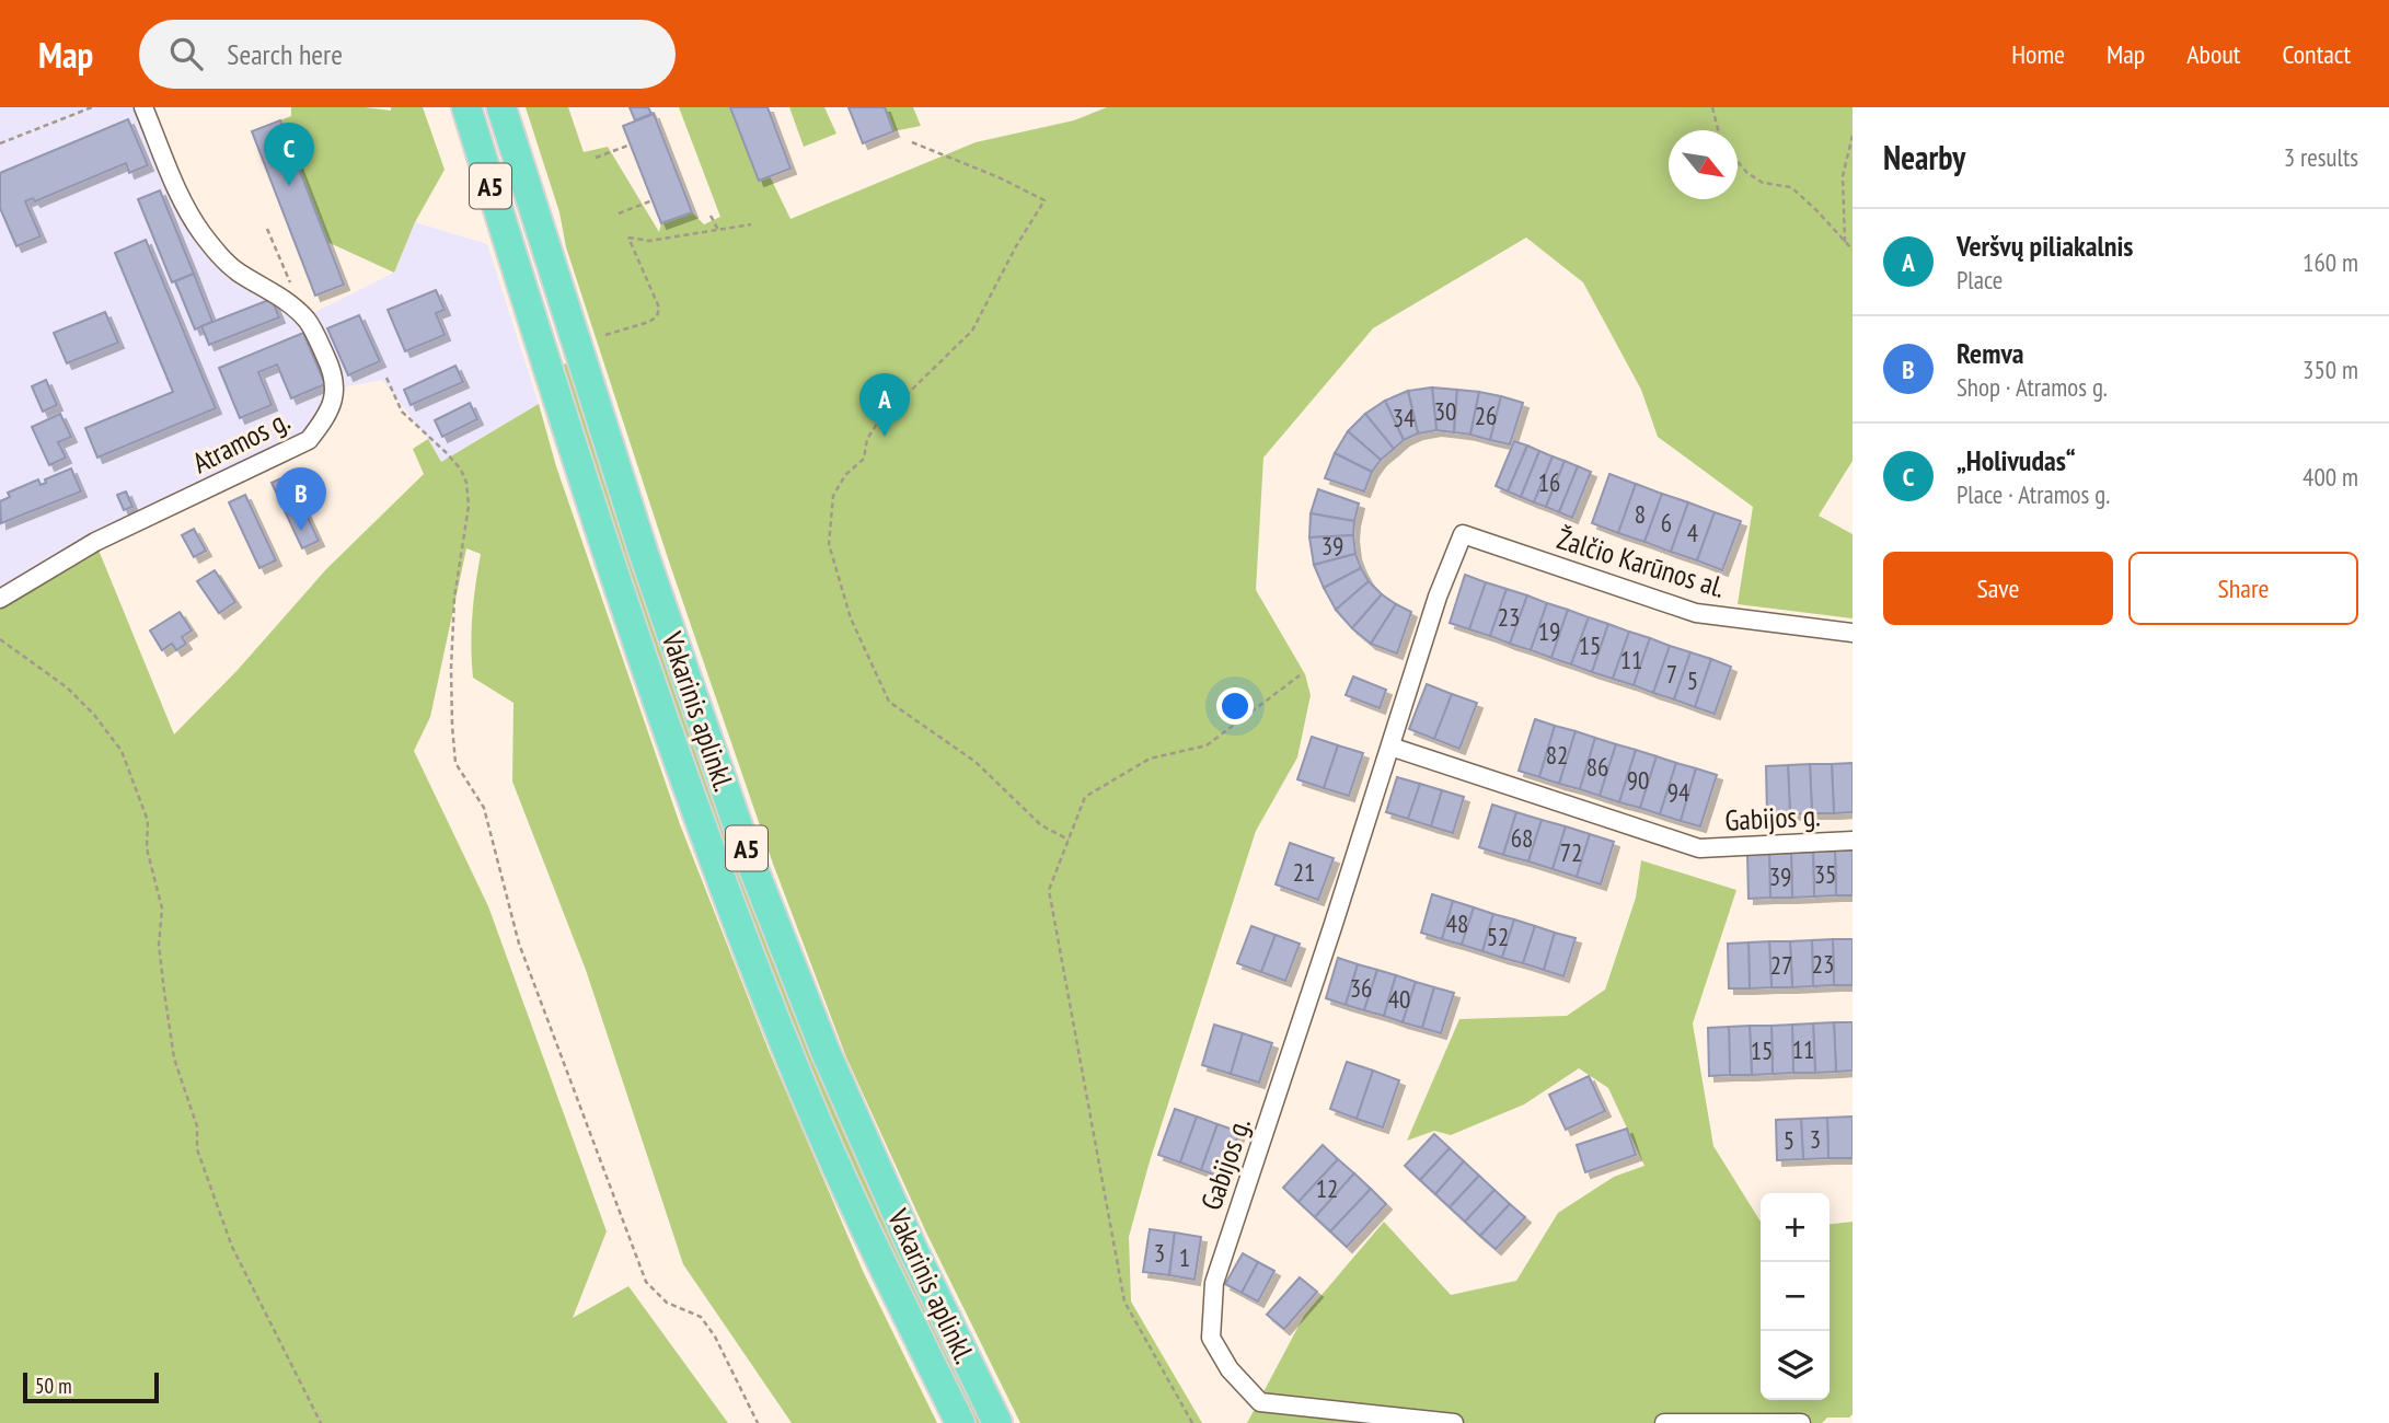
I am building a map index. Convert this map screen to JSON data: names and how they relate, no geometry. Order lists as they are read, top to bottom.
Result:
{
  "streets": {
    "highway": ["A5", "Vakarinis aplinkl."],
    "street": ["Atramos g.", "Žalčio Karūnos al.", "Gabijos g."]
  },
  "crossings": [
    ["Žalčio Karūnos al.", "Gabijos g."]
  ],
  "house_numbers": [
    "30",
    "26",
    "34",
    "16",
    "8",
    "6",
    "4",
    "39",
    "23",
    "19",
    "15",
    "11",
    "7",
    "5",
    "82",
    "86",
    "90",
    "94",
    "68",
    "72",
    "21",
    "35",
    "39",
    "48",
    "52",
    "23",
    "27",
    "36",
    "40",
    "11",
    "15",
    "3",
    "5",
    "12",
    "3",
    "1"
  ],
  "scale_bar": "50 m",
  "north": "bottom right",
  "page": {
    "header": "Map",
    "search": "Search here",
    "nav": [
      "Home",
      "Map",
      "About",
      "Contact"
    ],
    "heading": ["Nearby", "3 results"],
    "pins": ["C", "A", "B"],
    "list": [
      {
        "mark": "A",
        "name": "Veršvų piliakalnis",
        "note": "Place",
        "value": "160 m"
      },
      {
        "mark": "B",
        "name": "Remva",
        "note": "Shop · Atramos g.",
        "value": "350 m"
      },
      {
        "mark": "C",
        "name": "„Holivudas“",
        "note": "Place · Atramos g.",
        "value": "400 m"
      }
    ],
    "buttons": ["Save", "Share"],
    "map_buttons": ["+", "−"],
    "scale": "50 m"
  }
}
